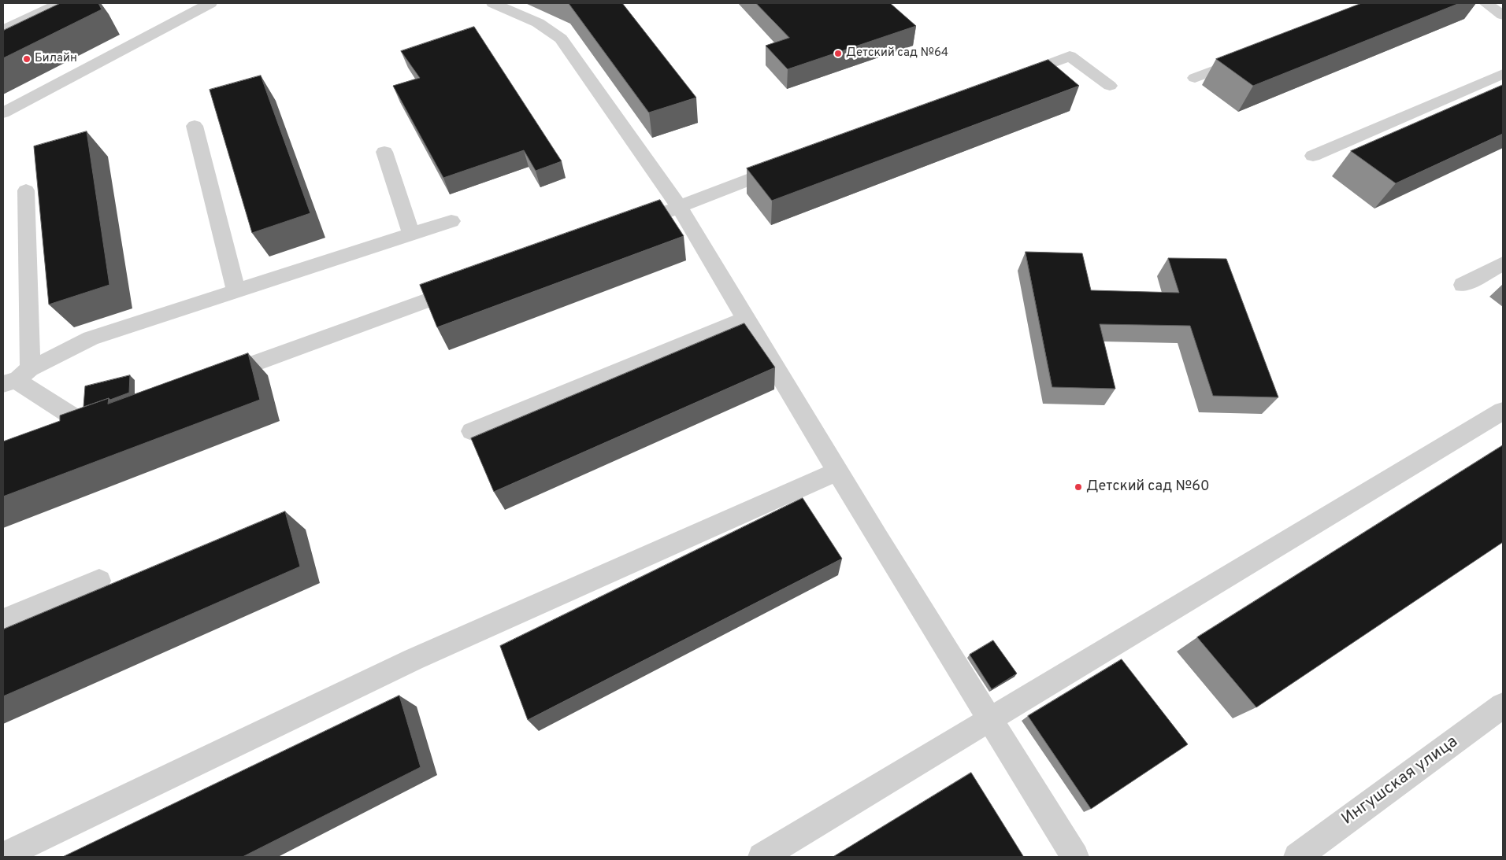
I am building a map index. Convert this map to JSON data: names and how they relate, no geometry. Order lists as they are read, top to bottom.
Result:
{
  "streets": {
    "street": ["Ингушская улица"]
  },
  "places": ["Детский сад №64", "Билайн", "Детский сад №60"]
}
